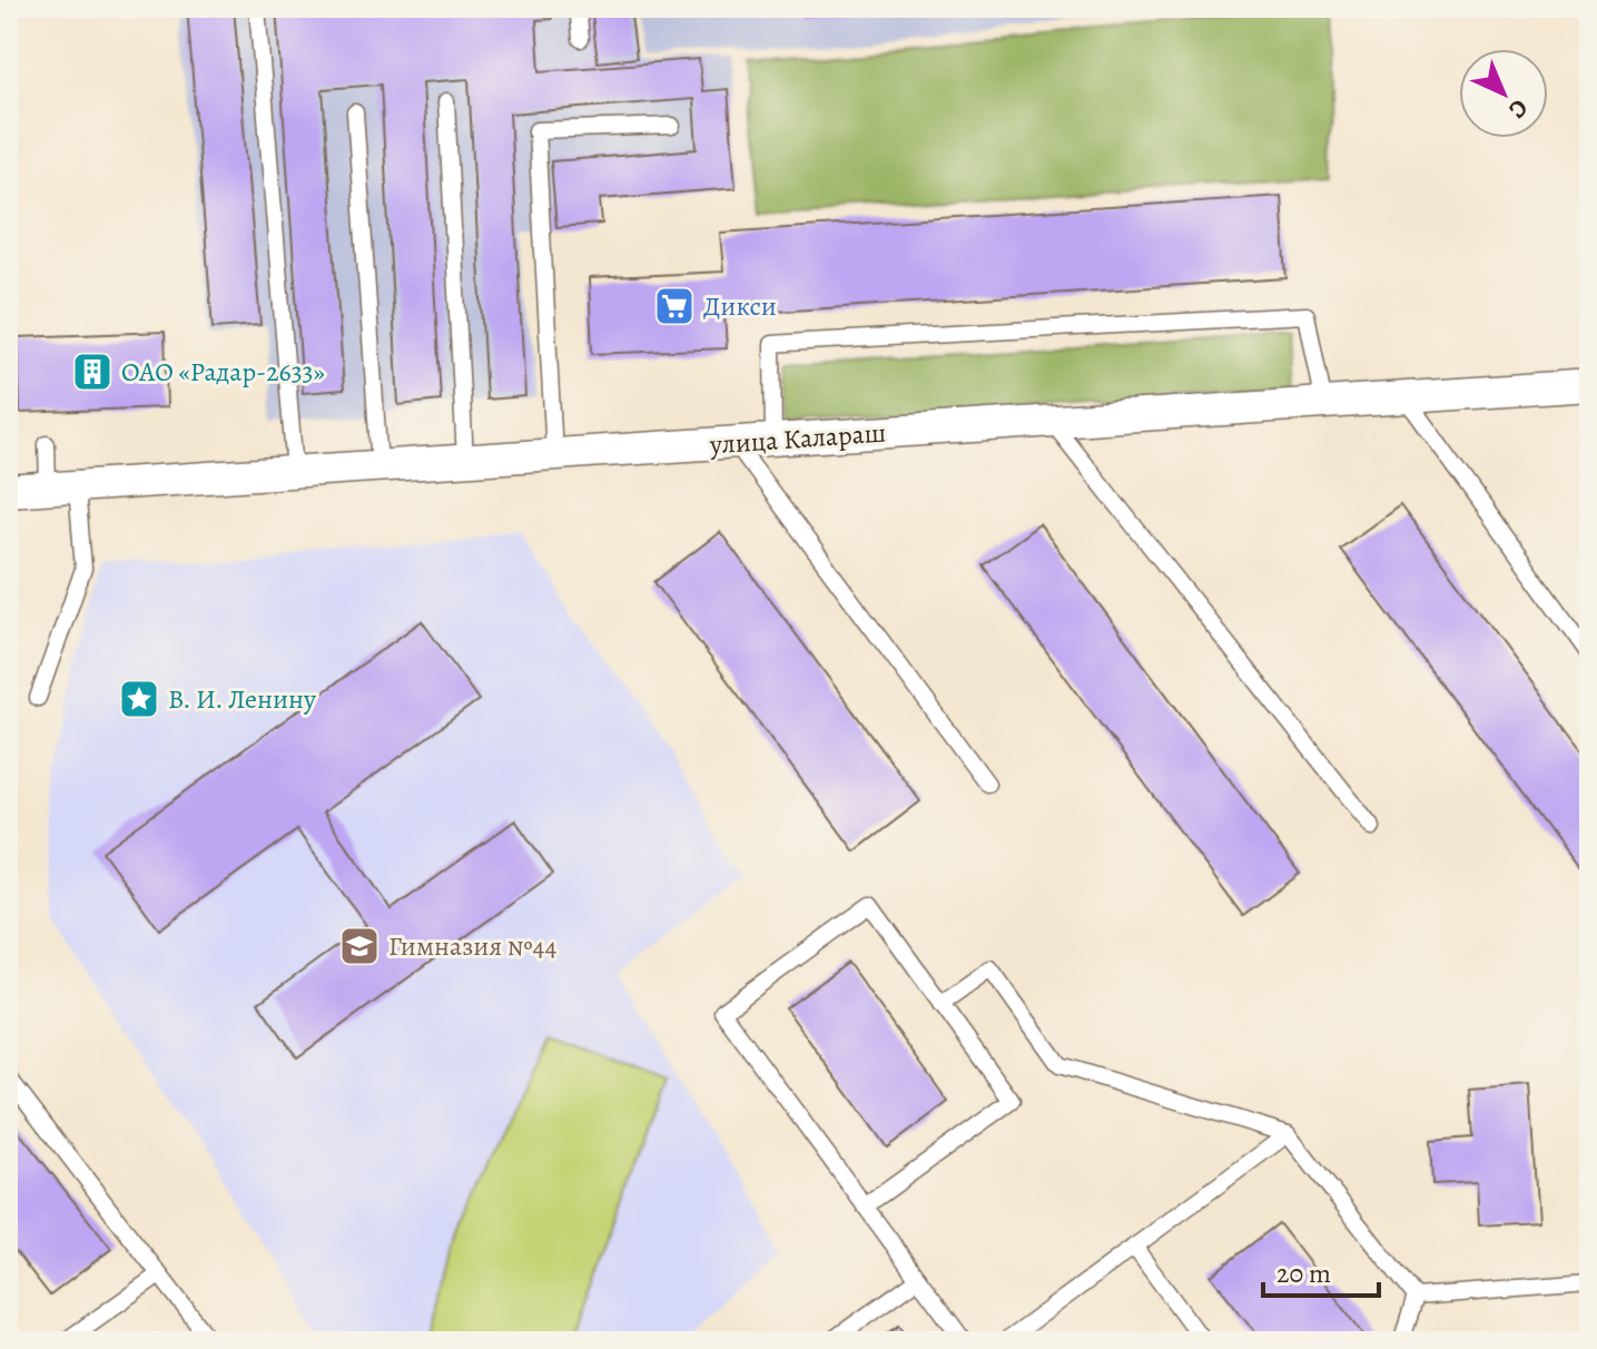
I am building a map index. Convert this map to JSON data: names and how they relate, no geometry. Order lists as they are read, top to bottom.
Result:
{
  "streets": {
    "street": ["улица Калараш"]
  },
  "places": {
    "supermarket": ["Дикси"],
    "building": ["ОАО «Радар-2633»"],
    "place": ["В. И. Ленину"],
    "school or university": ["Гимназия №44"]
  },
  "scale_bar": "20 m",
  "north": "bottom right"
}
